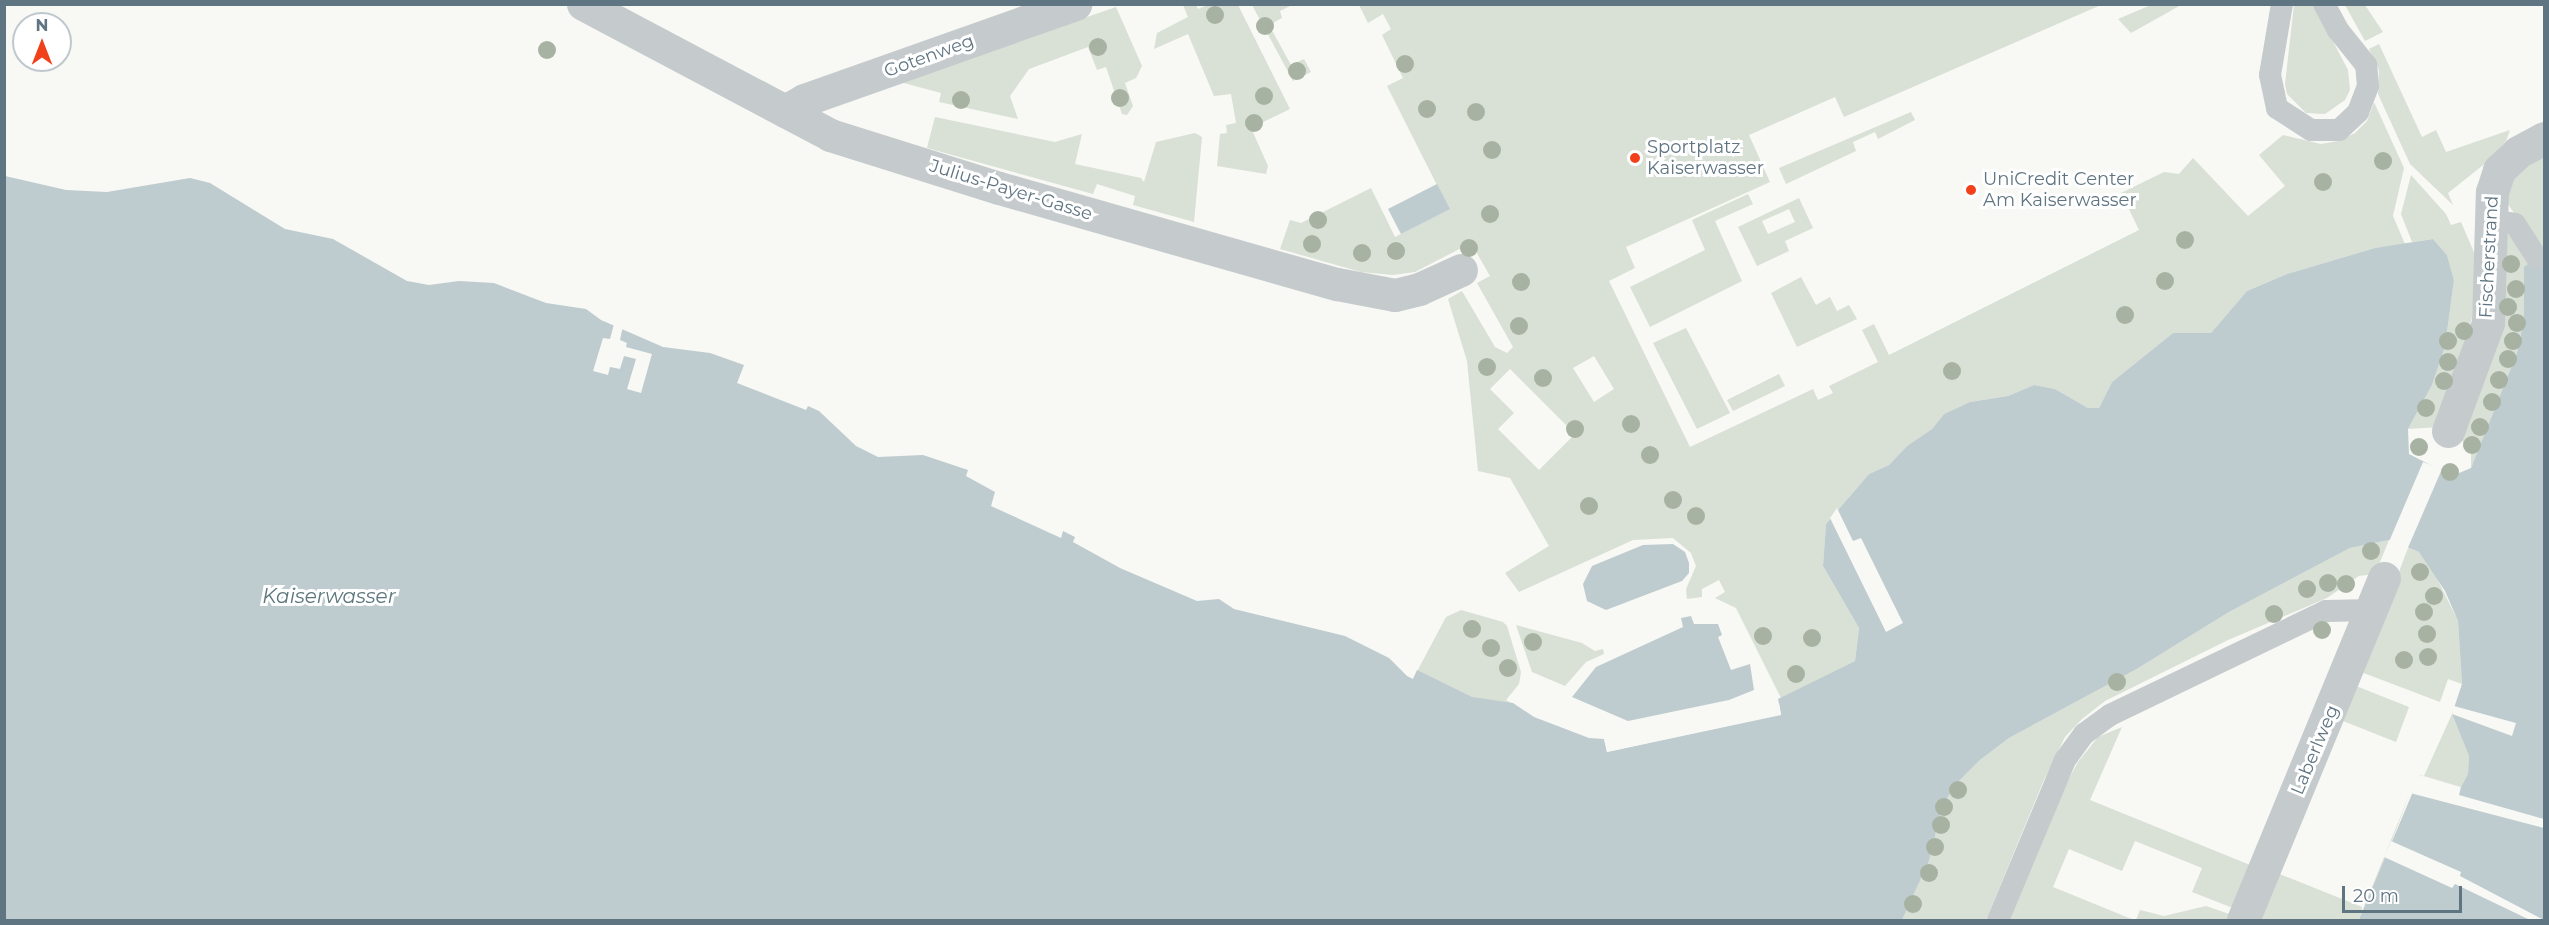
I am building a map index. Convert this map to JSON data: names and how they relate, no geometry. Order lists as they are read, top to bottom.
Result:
{
  "streets": {
    "street": [
      "Gotenweg",
      "Julius-Payer-Gasse",
      "Fischerstrand",
      "Laberlweg"
    ]
  },
  "crossings": [
    ["Gotenweg", "Julius-Payer-Gasse"]
  ],
  "water": ["Kaiserwasser"],
  "places": ["Sportplatz Kaiserwasser", "UniCredit Center Am Kaiserwasser"],
  "scale_bar": "20 m",
  "north": "top"
}
